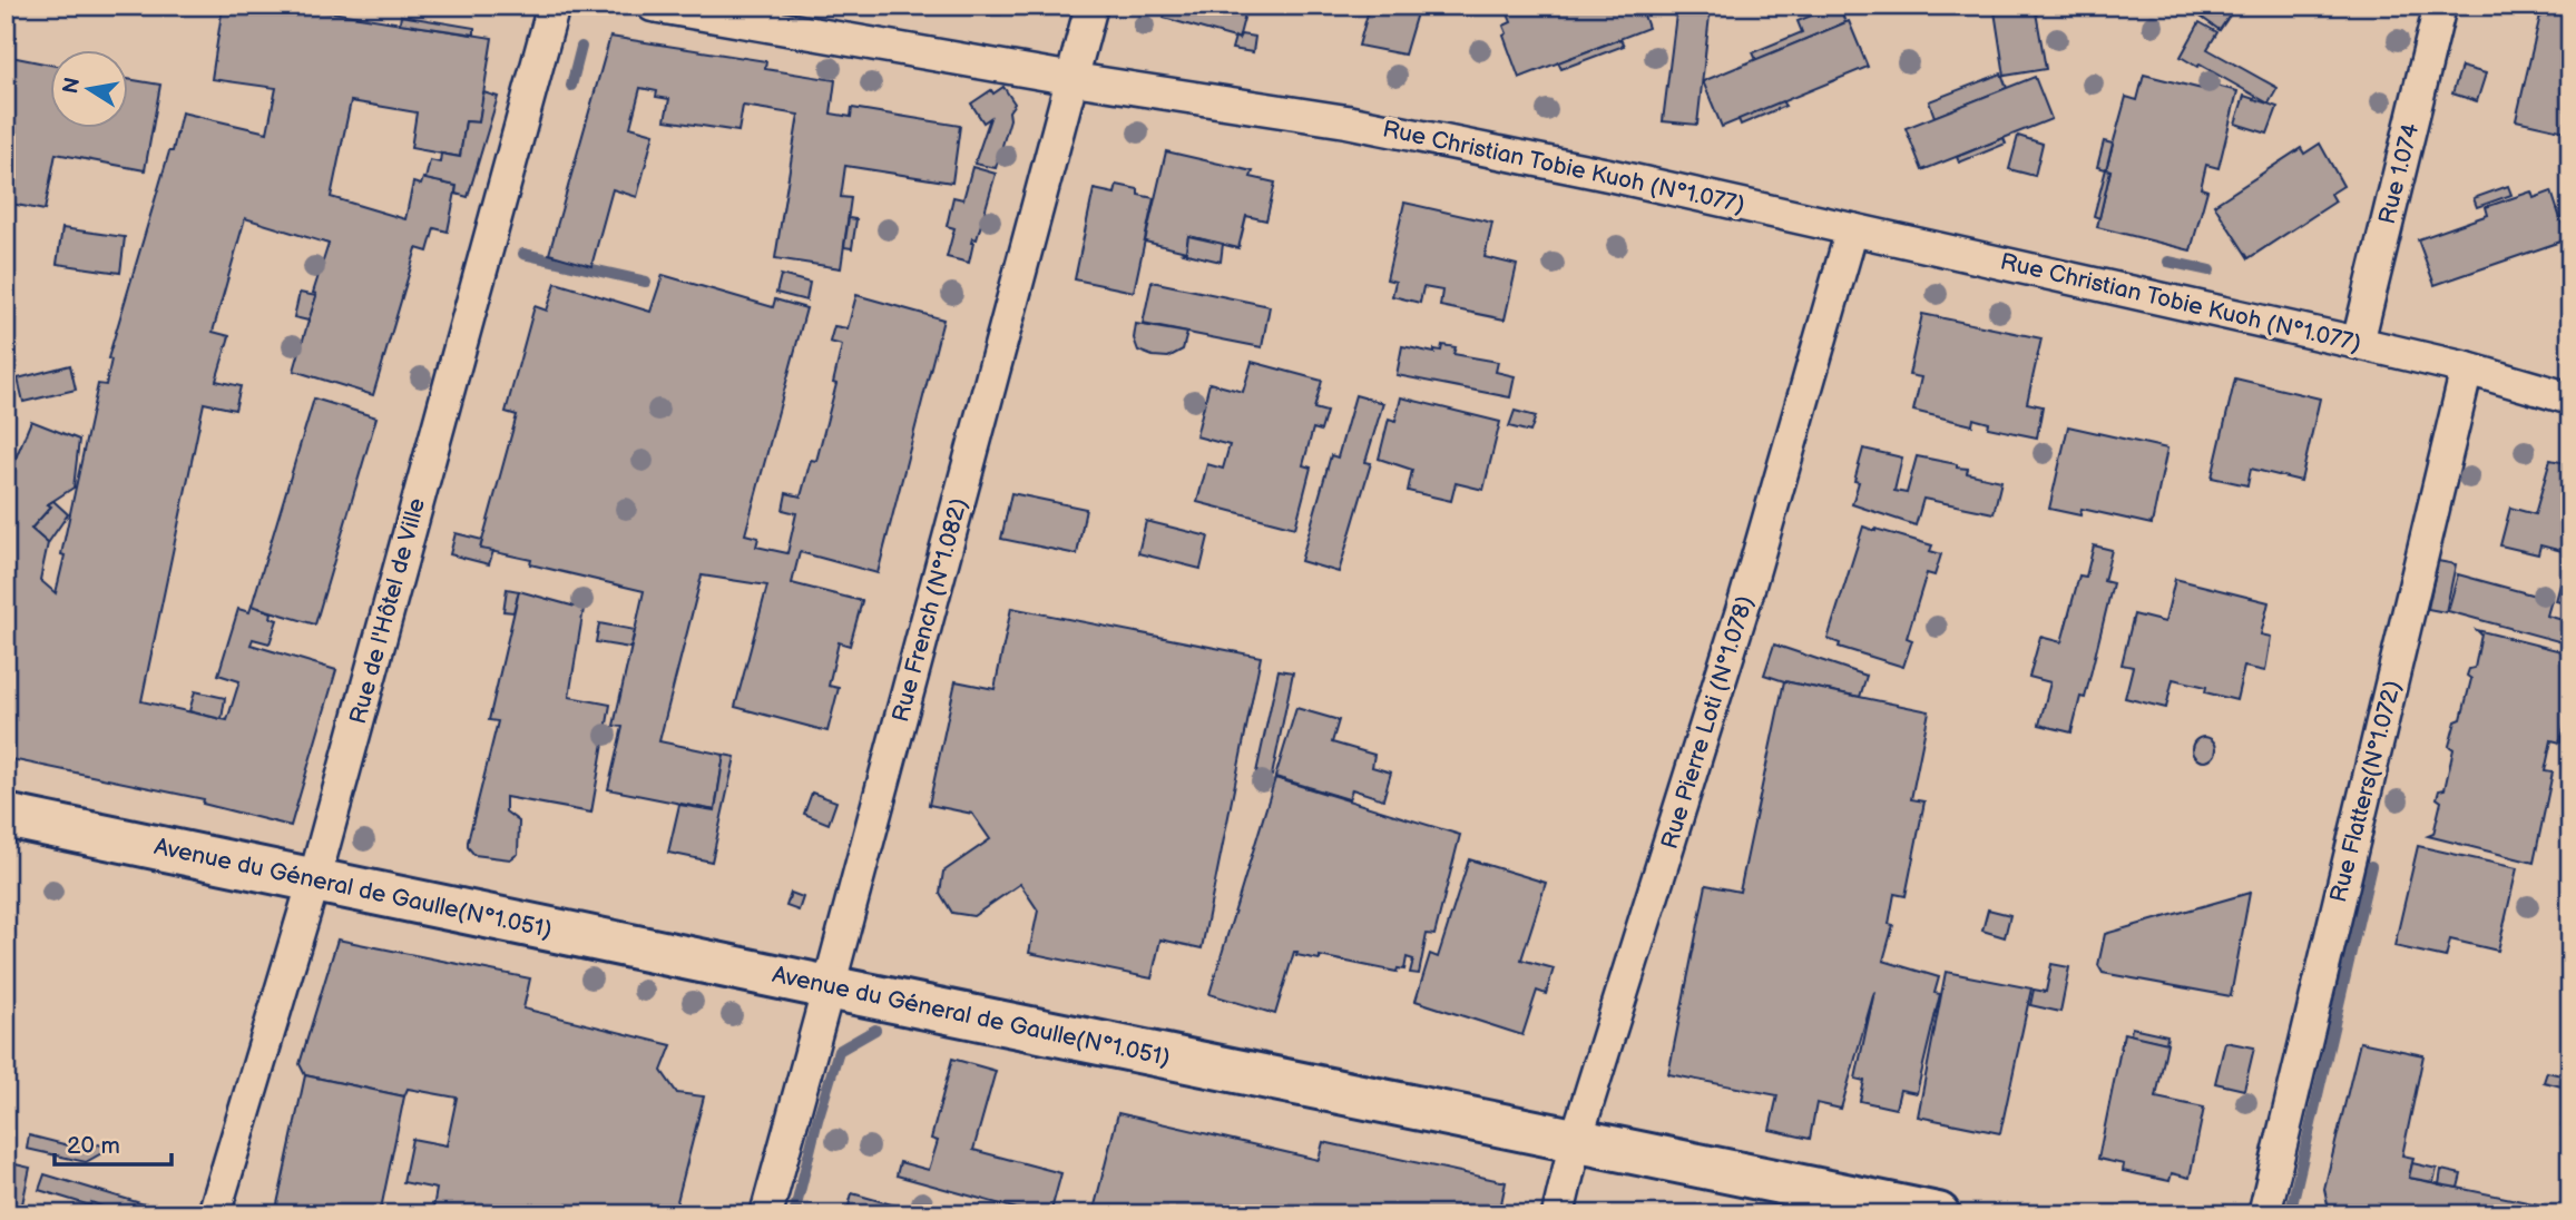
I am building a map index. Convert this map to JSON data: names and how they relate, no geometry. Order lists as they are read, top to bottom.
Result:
{
  "streets": {
    "main road": ["Avenue du Géneral de Gaulle(N°1.051)"],
    "street": [
      "Rue Christian Tobie Kuoh (N°1.077)",
      "Rue 1.074",
      "Rue French (N°1.082)",
      "Rue de l'Hôtel de Ville",
      "Rue Pierre Loti (N°1.078)",
      "Rue Flatters(N°1.072)"
    ]
  },
  "crossings": [
    ["Rue Christian Tobie Kuoh (N°1.077)", "Rue 1.074"],
    ["Rue Christian Tobie Kuoh (N°1.077)", "Rue French (N°1.082)"],
    ["Rue Christian Tobie Kuoh (N°1.077)", "Rue Pierre Loti (N°1.078)"],
    ["Rue Christian Tobie Kuoh (N°1.077)", "Rue Flatters(N°1.072)"],
    ["Rue French (N°1.082)", "Avenue du Géneral de Gaulle(N°1.051)"],
    ["Rue de l'Hôtel de Ville", "Avenue du Géneral de Gaulle(N°1.051)"],
    ["Rue Pierre Loti (N°1.078)", "Avenue du Géneral de Gaulle(N°1.051)"]
  ],
  "scale_bar": "20 m",
  "north": "left"
}
